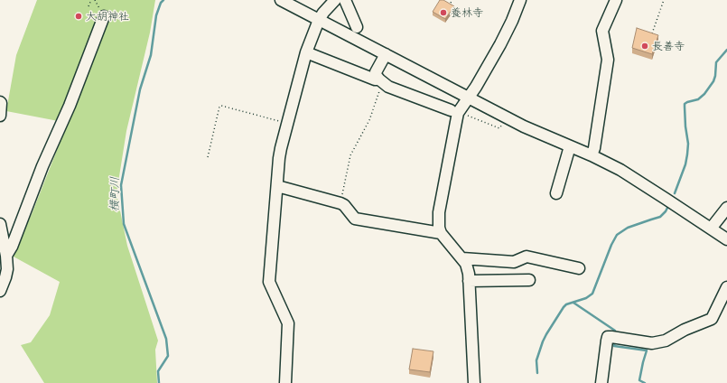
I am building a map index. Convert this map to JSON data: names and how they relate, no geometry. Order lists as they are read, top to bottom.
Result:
{
  "water": ["横町川"],
  "places": ["養林寺", "大胡神社", "長善寺"]
}
